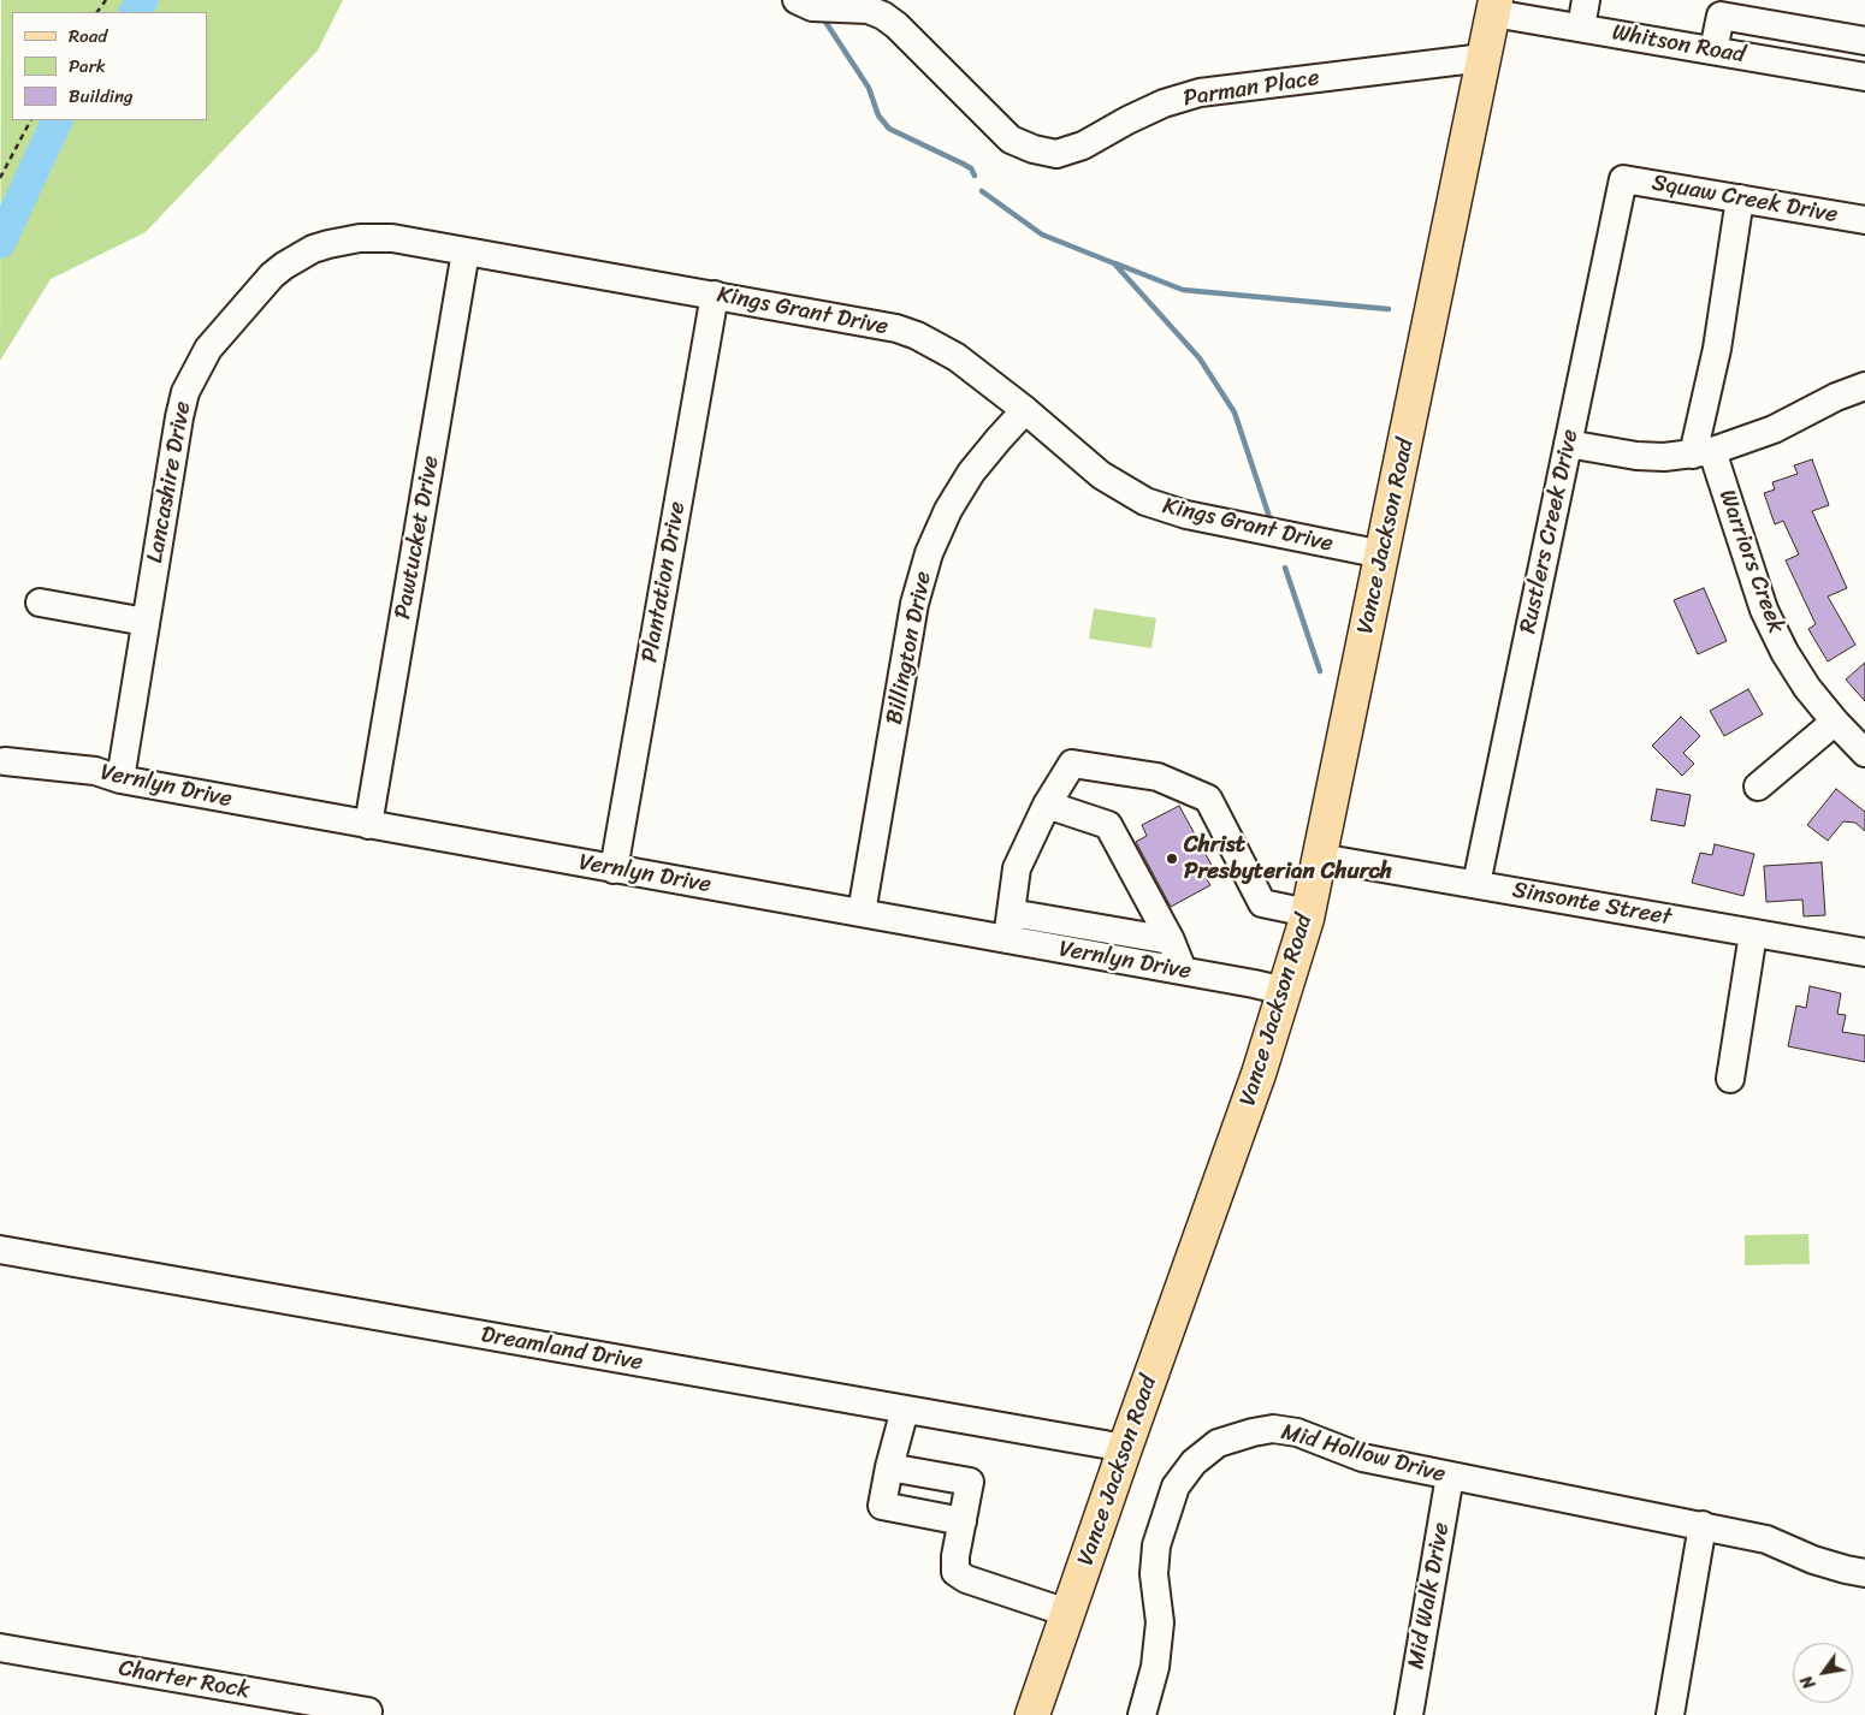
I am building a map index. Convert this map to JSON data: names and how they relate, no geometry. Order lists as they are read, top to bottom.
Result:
{
  "streets": {
    "main road": ["Vance Jackson Road"],
    "street": [
      "Whitson Road",
      "Parman Place",
      "Squaw Creek Drive",
      "Kings Grant Drive",
      "Lancashire Drive",
      "Rustlers Creek Drive",
      "Pawtucket Drive",
      "Warriors Creek",
      "Plantation Drive",
      "Billington Drive",
      "Vernlyn Drive",
      "Sinsonte Street",
      "Dreamland Drive",
      "Mid Hollow Drive",
      "Mid Walk Drive",
      "Charter Rock"
    ]
  },
  "crossings": [
    ["Whitson Road", "Vance Jackson Road"],
    ["Parman Place", "Vance Jackson Road"],
    ["Squaw Creek Drive", "Rustlers Creek Drive"],
    ["Kings Grant Drive", "Lancashire Drive"],
    ["Kings Grant Drive", "Vance Jackson Road"],
    ["Kings Grant Drive", "Pawtucket Drive"],
    ["Kings Grant Drive", "Plantation Drive"],
    ["Kings Grant Drive", "Billington Drive"],
    ["Lancashire Drive", "Vernlyn Drive"],
    ["Rustlers Creek Drive", "Sinsonte Street"],
    ["Vance Jackson Road", "Vernlyn Drive"],
    ["Vance Jackson Road", "Sinsonte Street"],
    ["Vance Jackson Road", "Dreamland Drive"],
    ["Pawtucket Drive", "Vernlyn Drive"],
    ["Plantation Drive", "Vernlyn Drive"],
    ["Billington Drive", "Vernlyn Drive"],
    ["Mid Hollow Drive", "Mid Walk Drive"]
  ],
  "places": ["Christ Presbyterian Church"],
  "legend": ["Road", "Park", "Building"],
  "north": "bottom left"
}
